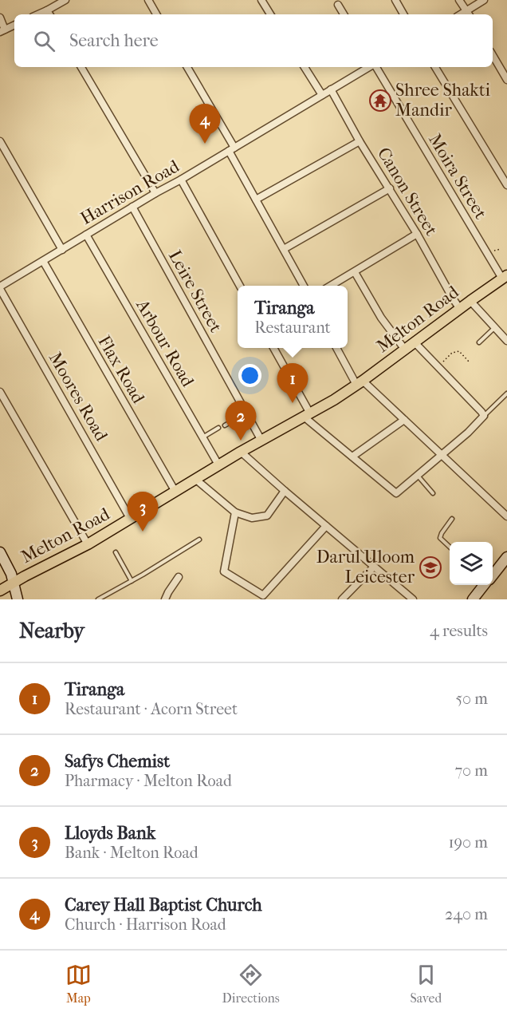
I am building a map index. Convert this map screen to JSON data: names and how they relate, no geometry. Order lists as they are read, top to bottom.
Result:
{
  "streets": {
    "main road": ["Melton Road"],
    "street": [
      "Moira Street",
      "Canon Street",
      "Harrison Road",
      "Leire Street",
      "Arbour Road",
      "Flax Road",
      "Moores Road"
    ]
  },
  "crossings": [
    ["Moira Street", "Melton Road"],
    ["Canon Street", "Harrison Road"],
    ["Canon Street", "Melton Road"],
    ["Harrison Road", "Leire Street"],
    ["Harrison Road", "Arbour Road"],
    ["Harrison Road", "Flax Road"],
    ["Harrison Road", "Moores Road"],
    ["Leire Street", "Melton Road"],
    ["Melton Road", "Arbour Road"],
    ["Melton Road", "Flax Road"],
    ["Melton Road", "Moores Road"]
  ],
  "places": {
    "temple": ["Shree Shakti Mandir"],
    "school or university": ["Darul Uloom Leicester"]
  },
  "page": {
    "search": "Search here",
    "pins": [
      "4",
      "1",
      "2",
      "3"
    ],
    "popup": ["Tiranga", "Restaurant"],
    "heading": ["Nearby", "4 results"],
    "list": [
      {
        "mark": "1",
        "name": "Tiranga",
        "note": "Restaurant · Acorn Street",
        "value": "50 m"
      },
      {
        "mark": "2",
        "name": "Safys Chemist",
        "note": "Pharmacy · Melton Road",
        "value": "70 m"
      },
      {
        "mark": "3",
        "name": "Lloyds Bank",
        "note": "Bank · Melton Road",
        "value": "190 m"
      },
      {
        "mark": "4",
        "name": "Carey Hall Baptist Church",
        "note": "Church · Harrison Road",
        "value": "240 m"
      }
    ],
    "nav": ["Map", "Directions", "Saved"]
  }
}
